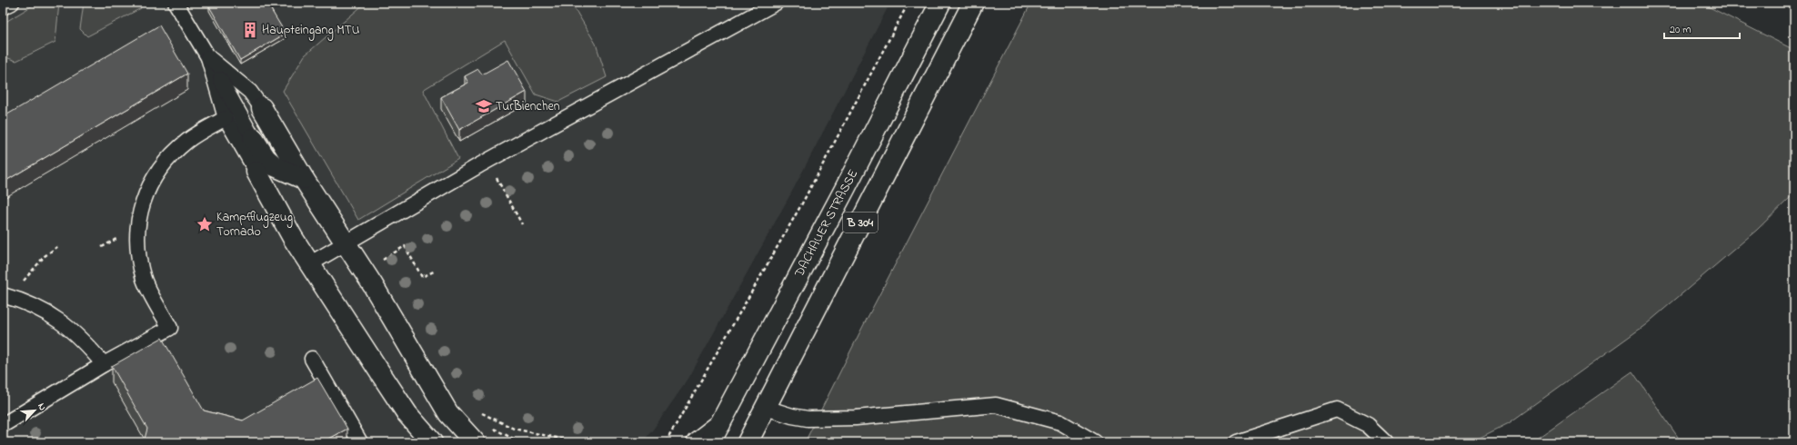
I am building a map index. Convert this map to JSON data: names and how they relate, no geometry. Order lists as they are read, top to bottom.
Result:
{
  "streets": {
    "main road": ["B 304", "DACHAUER STRASSE"]
  },
  "places": {
    "building": ["Haupteingang MTU"],
    "school or university": ["TurBienchen"],
    "place": ["Kampfflugzeug Tornado"]
  },
  "scale_bar": "20 m",
  "north": "top right"
}
